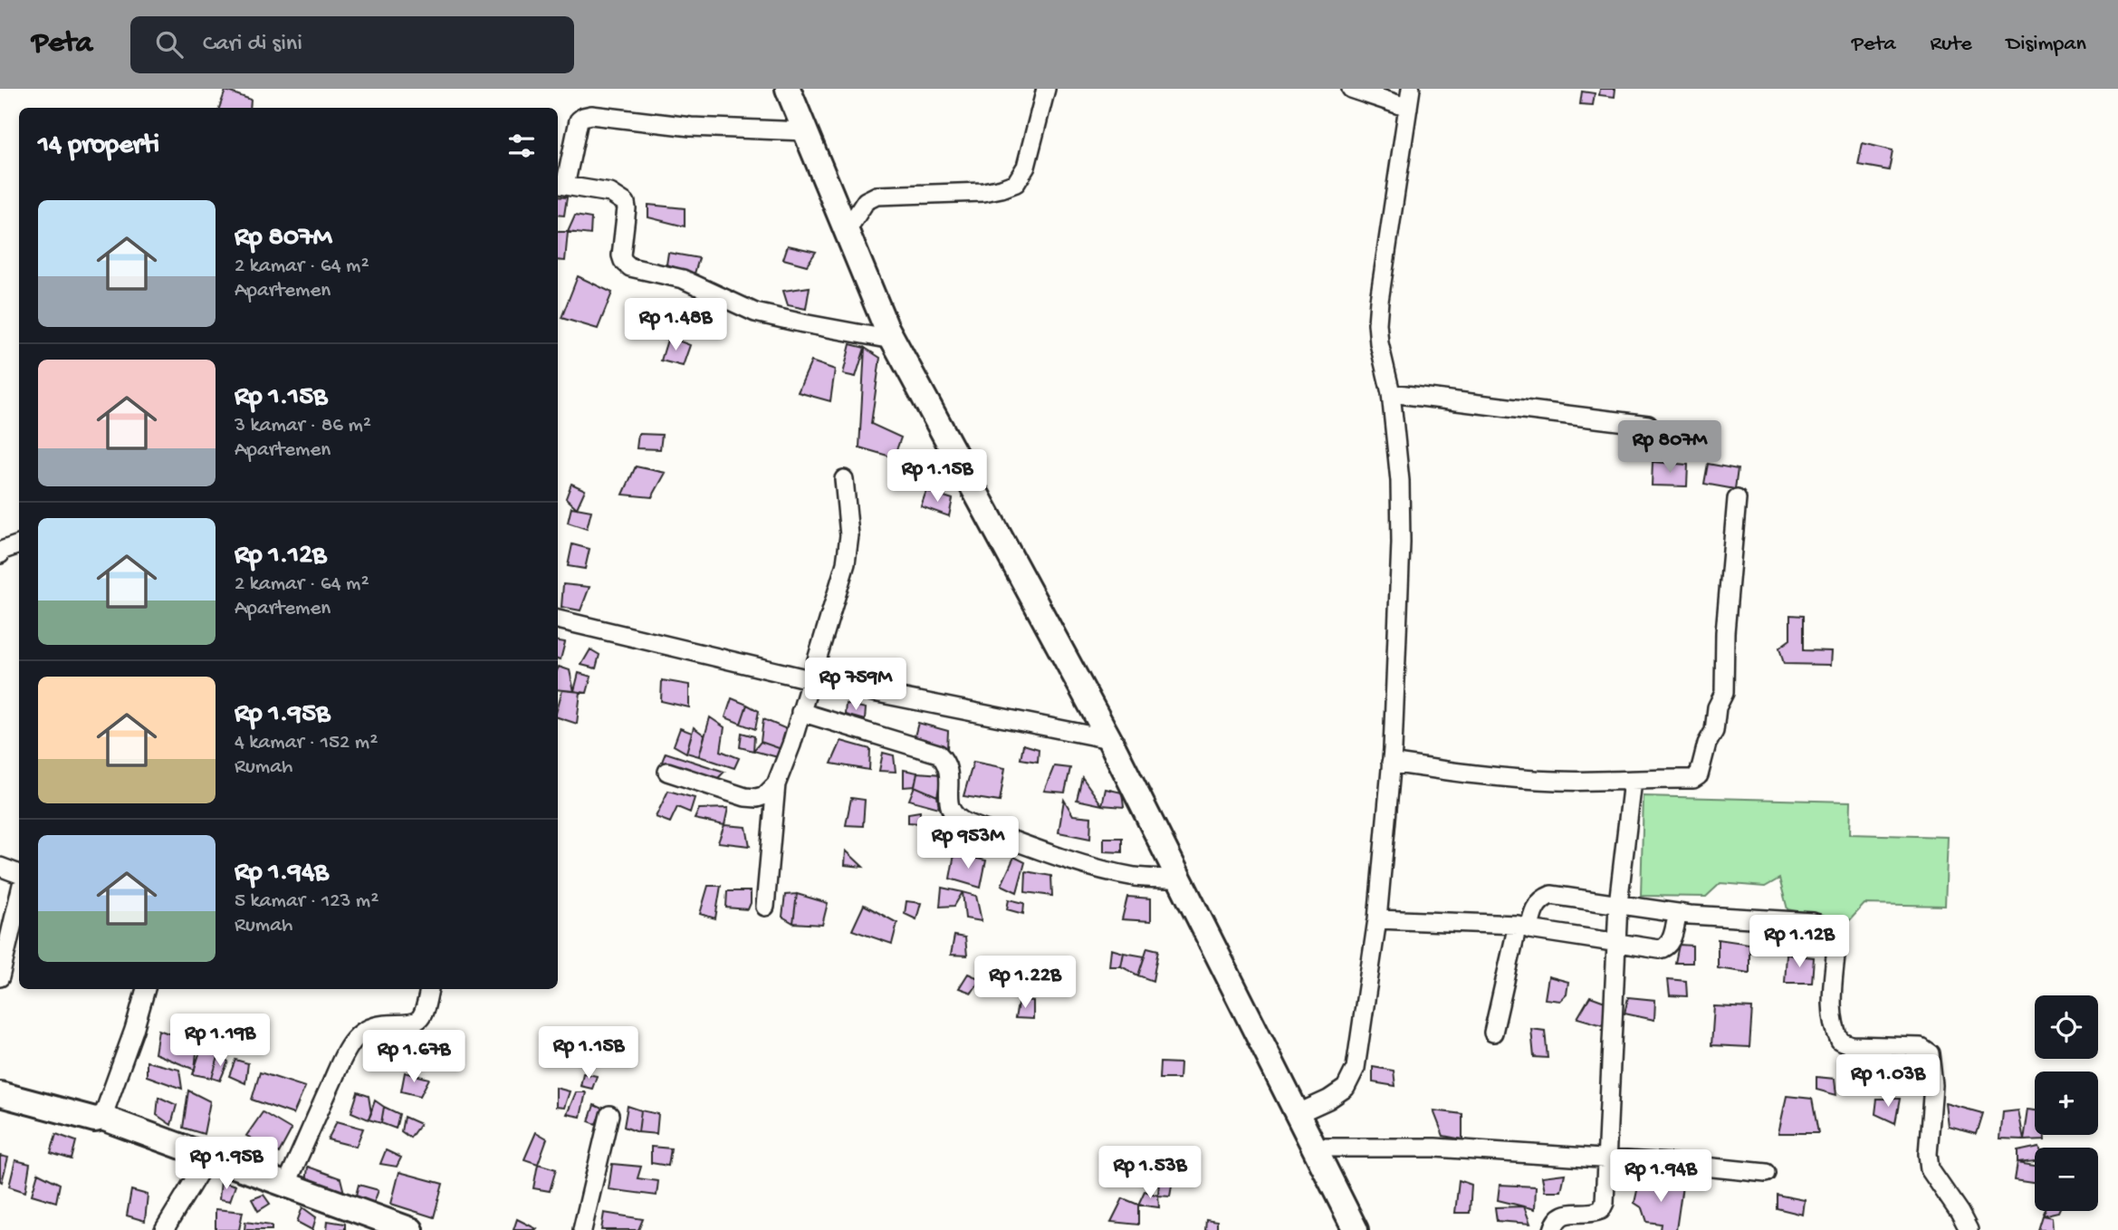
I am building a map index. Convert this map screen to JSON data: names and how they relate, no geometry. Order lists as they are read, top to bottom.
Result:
{
  "page": {
    "header": "Peta",
    "search": "Cari di sini",
    "nav": ["Peta", "Rute", "Disimpan"],
    "heading": "14 properti",
    "list": [
      {
        "name": "Rp 807M",
        "note": "2 kamar · 64 m² · Apartemen"
      },
      {
        "name": "Rp 1.15B",
        "note": "3 kamar · 86 m² · Apartemen"
      },
      {
        "name": "Rp 1.12B",
        "note": "2 kamar · 64 m² · Apartemen"
      },
      {
        "name": "Rp 1.95B",
        "note": "4 kamar · 152 m² · Rumah"
      },
      {
        "name": "Rp 1.94B",
        "note": "5 kamar · 123 m² · Rumah"
      }
    ],
    "price": [
      "Rp 1.48B",
      "Rp 807M",
      "Rp 1.15B",
      "Rp 759M",
      "Rp 953M",
      "Rp 1.12B",
      "Rp 1.22B",
      "Rp 1.19B",
      "Rp 1.15B",
      "Rp 1.67B",
      "Rp 1.03B",
      "Rp 1.95B",
      "Rp 1.53B",
      "Rp 1.94B"
    ],
    "map_buttons": ["+", "−"]
  }
}
